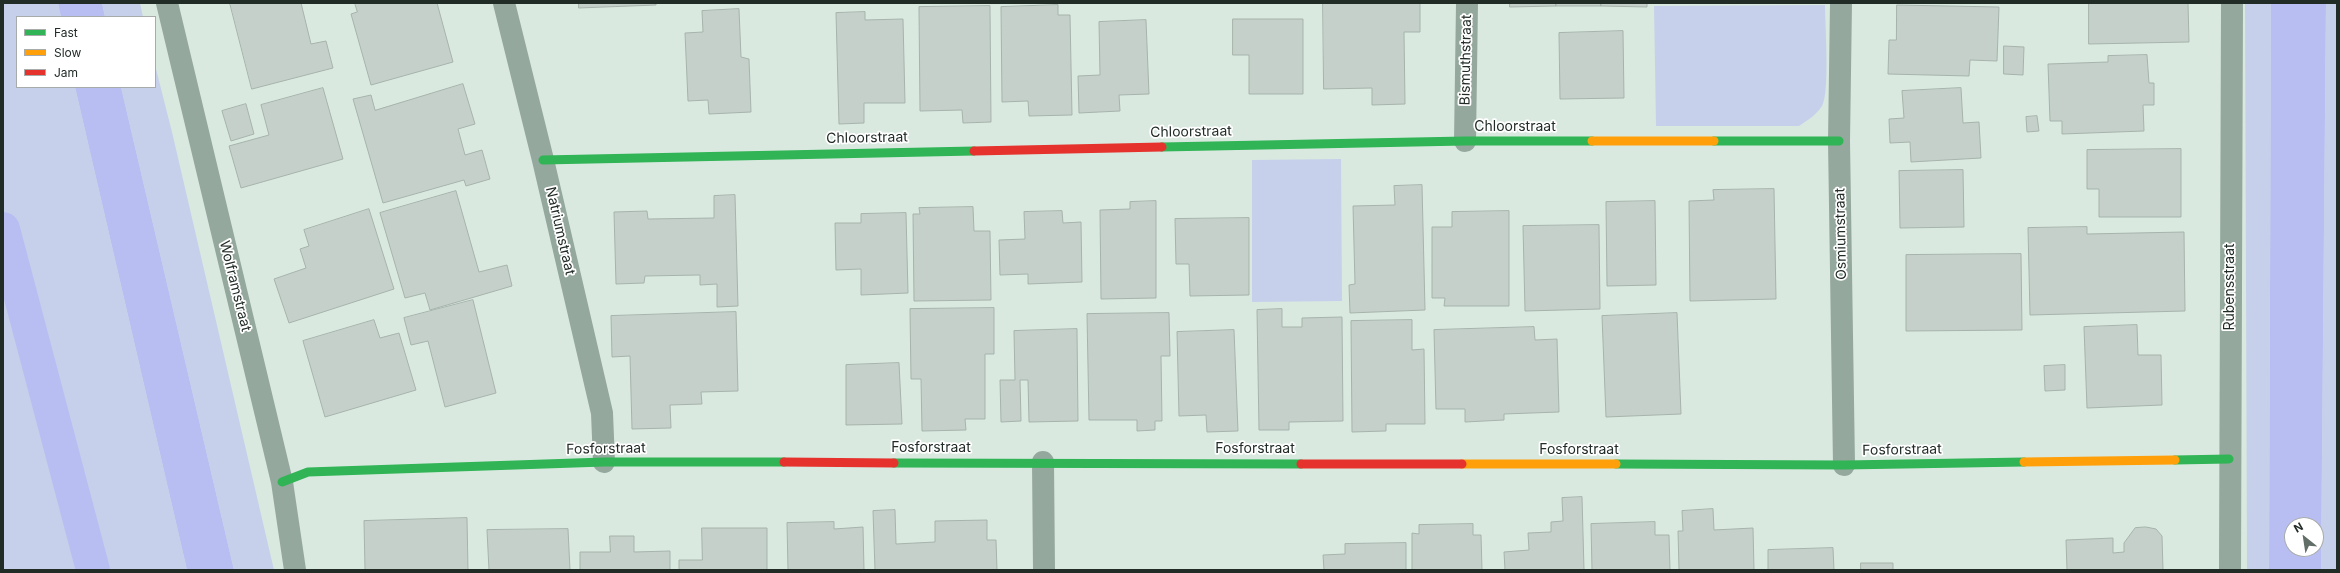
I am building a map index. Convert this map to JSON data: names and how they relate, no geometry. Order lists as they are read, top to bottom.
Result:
{
  "streets": {
    "street": [
      "Bismuthstraat",
      "Chloorstraat",
      "Natriumstraat",
      "Osmiumstraat",
      "Wolframstraat",
      "Rubensstraat",
      "Fosforstraat"
    ]
  },
  "crossings": [
    ["Bismuthstraat", "Chloorstraat"],
    ["Chloorstraat", "Natriumstraat"],
    ["Chloorstraat", "Osmiumstraat"],
    ["Natriumstraat", "Fosforstraat"],
    ["Osmiumstraat", "Fosforstraat"],
    ["Wolframstraat", "Fosforstraat"],
    ["Rubensstraat", "Fosforstraat"]
  ],
  "legend": ["Fast", "Slow", "Jam"],
  "north": "top left"
}
